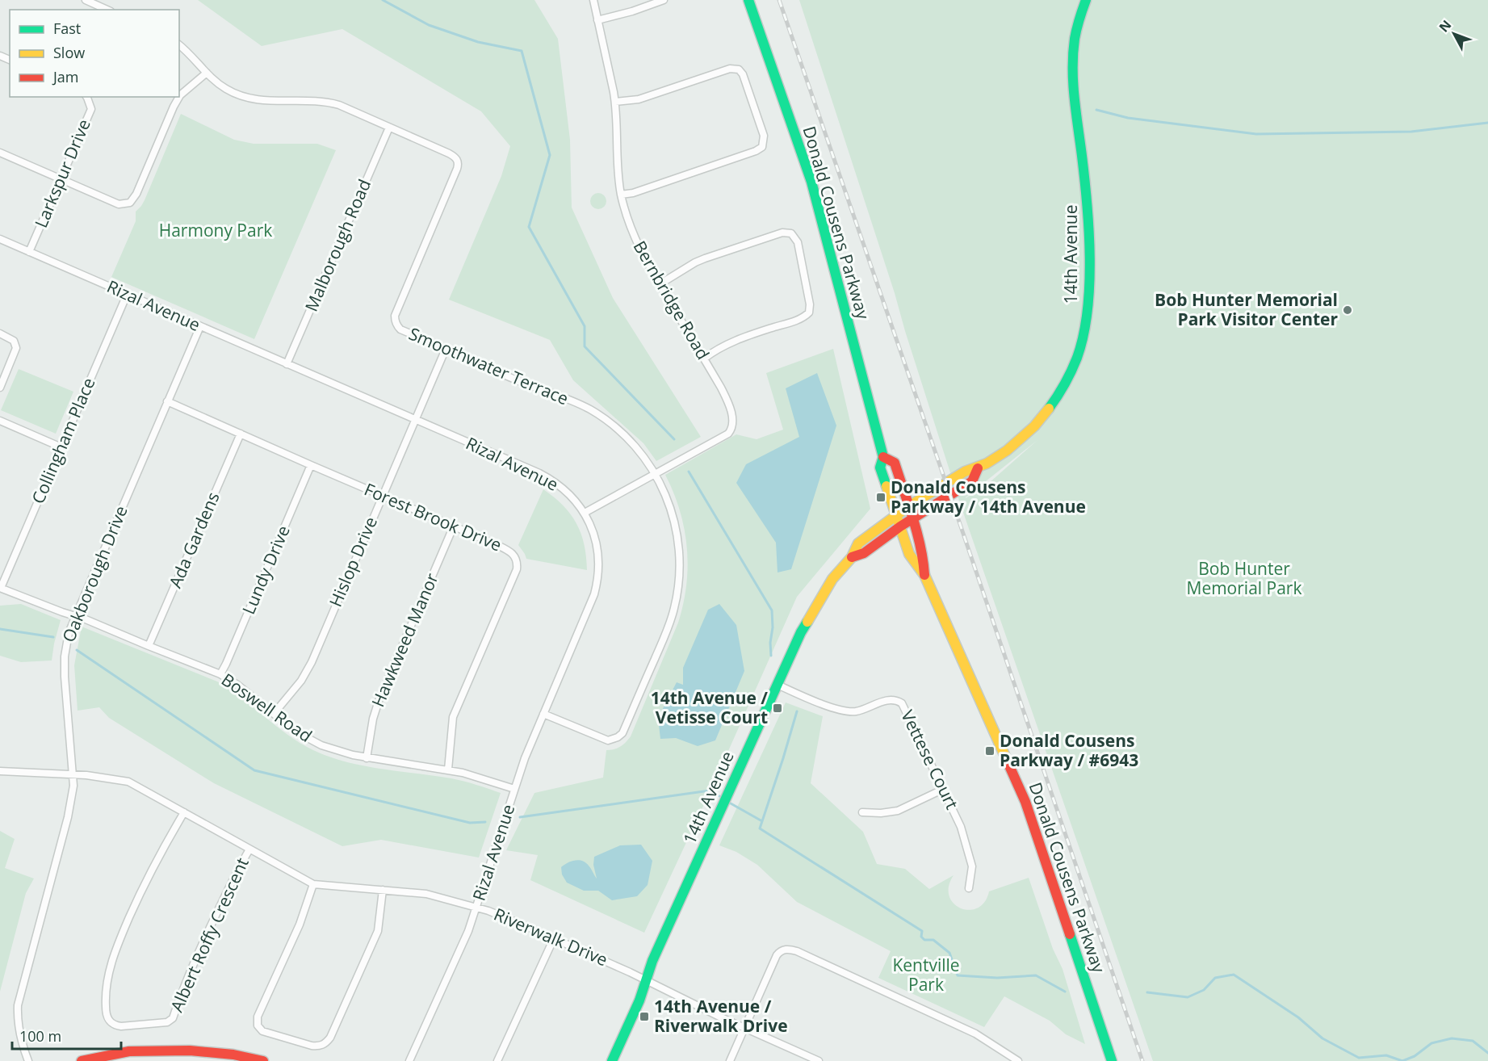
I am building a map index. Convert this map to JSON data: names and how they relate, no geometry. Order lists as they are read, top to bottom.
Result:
{
  "streets": {
    "main road": ["Donald Cousens Parkway", "14th Avenue"],
    "street": [
      "Larkspur Drive",
      "Malborough Road",
      "Bernbridge Road",
      "Rizal Avenue",
      "Smoothwater Terrace",
      "Collingham Place",
      "Forest Brook Drive",
      "Ada Gardens",
      "Hislop Drive",
      "Lundy Drive",
      "Oakborough Drive",
      "Hawkweed Manor",
      "Boswell Road",
      "Vettese Court",
      "Albert Roffy Crescent",
      "Riverwalk Drive"
    ]
  },
  "crossings": [
    ["Larkspur Drive", "Rizal Avenue"],
    ["Donald Cousens Parkway", "14th Avenue"],
    ["Malborough Road", "Rizal Avenue"],
    ["Malborough Road", "Smoothwater Terrace"],
    ["14th Avenue", "Vettese Court"],
    ["14th Avenue", "Riverwalk Drive"],
    ["Bernbridge Road", "Rizal Avenue"],
    ["Bernbridge Road", "Smoothwater Terrace"],
    ["Rizal Avenue", "Smoothwater Terrace"],
    ["Rizal Avenue", "Collingham Place"],
    ["Rizal Avenue", "Hislop Drive"],
    ["Rizal Avenue", "Oakborough Drive"],
    ["Rizal Avenue", "Boswell Road"],
    ["Rizal Avenue", "Riverwalk Drive"],
    ["Smoothwater Terrace", "Hislop Drive"],
    ["Collingham Place", "Boswell Road"],
    ["Forest Brook Drive", "Ada Gardens"],
    ["Forest Brook Drive", "Hislop Drive"],
    ["Forest Brook Drive", "Lundy Drive"],
    ["Forest Brook Drive", "Oakborough Drive"],
    ["Forest Brook Drive", "Hawkweed Manor"],
    ["Forest Brook Drive", "Boswell Road"],
    ["Ada Gardens", "Boswell Road"],
    ["Hislop Drive", "Boswell Road"],
    ["Lundy Drive", "Boswell Road"],
    ["Oakborough Drive", "Boswell Road"],
    ["Oakborough Drive", "Riverwalk Drive"],
    ["Hawkweed Manor", "Boswell Road"],
    ["Albert Roffy Crescent", "Riverwalk Drive"]
  ],
  "parks": ["Harmony Park", "Bob Hunter Memorial Park", "Kentville Park"],
  "places": {
    "other": ["Bob Hunter Memorial Park Visitor Center"],
    "transit": [
      "Donald Cousens Parkway / 14th Avenue",
      "14th Avenue / Vetisse Court",
      "Donald Cousens Parkway / #6943",
      "14th Avenue / Riverwalk Drive"
    ]
  },
  "legend": ["Fast", "Slow", "Jam"],
  "scale_bar": "100 m",
  "north": "top left"
}
